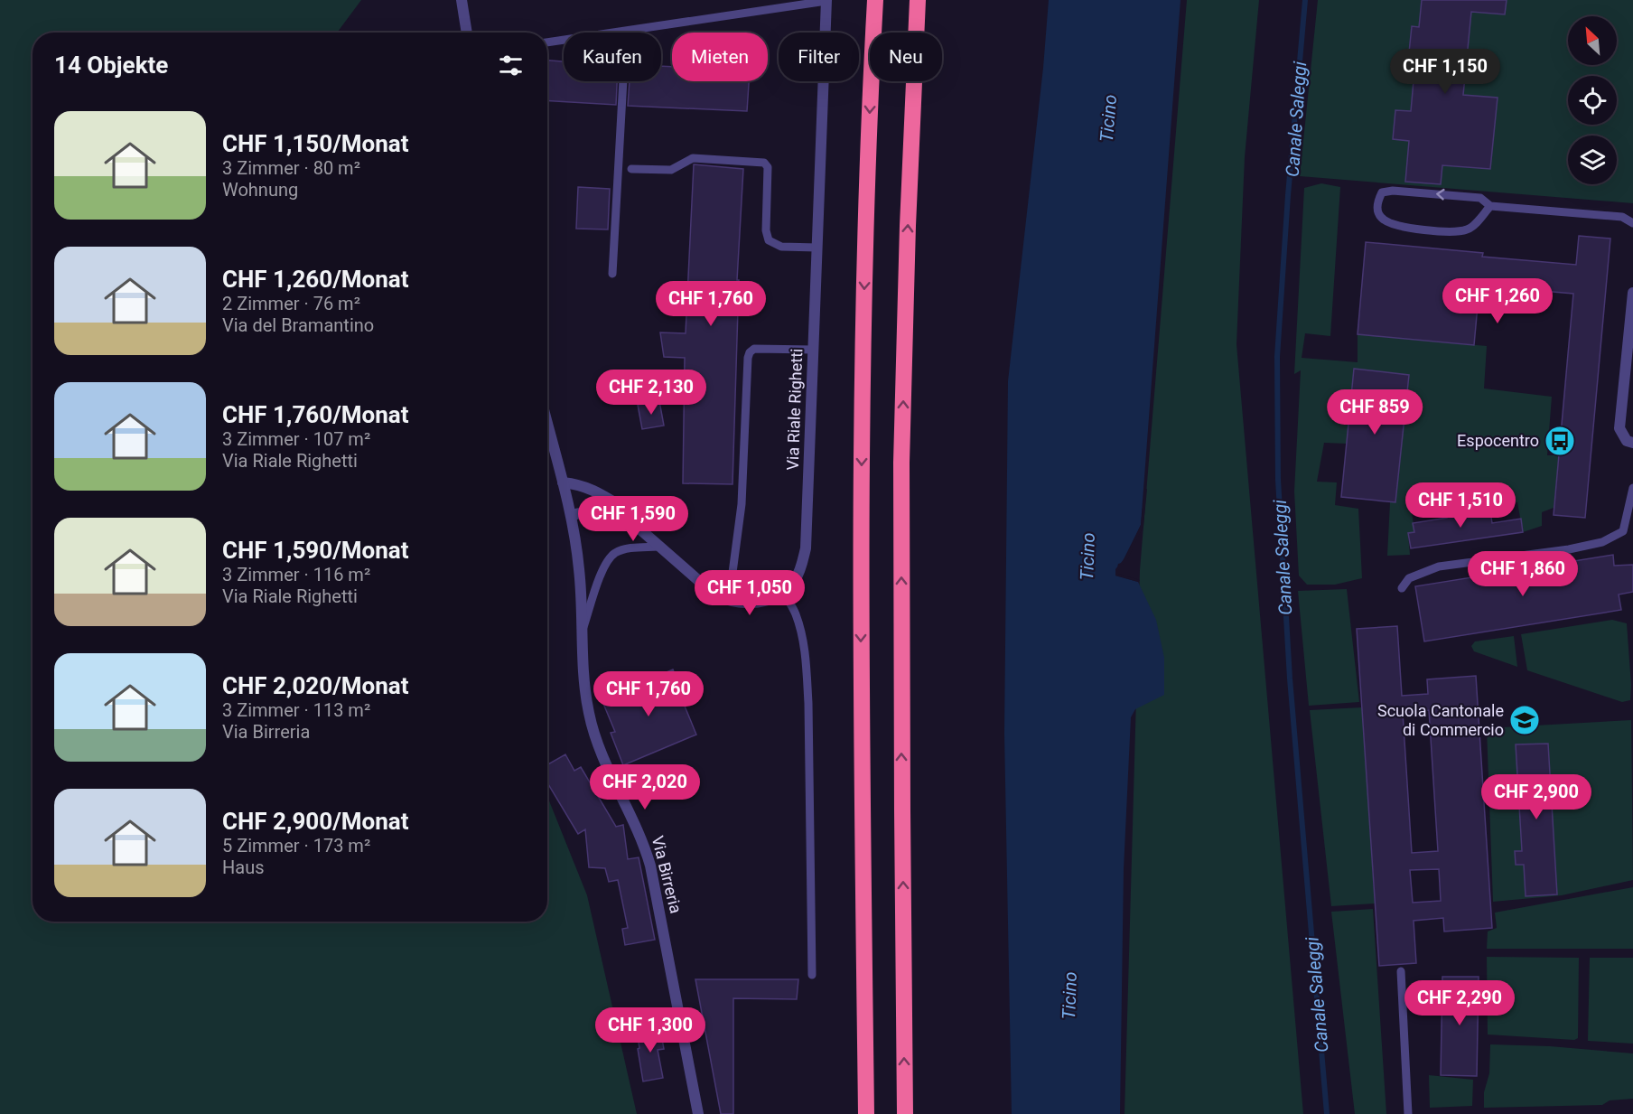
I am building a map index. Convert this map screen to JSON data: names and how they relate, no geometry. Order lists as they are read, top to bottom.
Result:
{
  "streets": {
    "street": ["Via Riale Righetti", "Via Birreria"]
  },
  "water": ["Ticino", "Canale Saleggi"],
  "places": {
    "bus stop": ["Espocentro"],
    "school or university": ["Scuola Cantonale di Commercio"]
  },
  "north": "top left",
  "page": {
    "chip": [
      "Kaufen",
      "Mieten",
      "Filter",
      "Neu"
    ],
    "heading": "14 Objekte",
    "price": [
      "CHF 1,150",
      "CHF 1,260",
      "CHF 1,760",
      "CHF 2,130",
      "CHF 859",
      "CHF 1,510",
      "CHF 1,590",
      "CHF 1,860",
      "CHF 1,050",
      "CHF 1,760",
      "CHF 2,020",
      "CHF 2,900",
      "CHF 2,290",
      "CHF 1,300"
    ],
    "list": [
      {
        "name": "CHF 1,150/Monat",
        "note": "3 Zimmer · 80 m² · Wohnung"
      },
      {
        "name": "CHF 1,260/Monat",
        "note": "2 Zimmer · 76 m² · Via del Bramantino"
      },
      {
        "name": "CHF 1,760/Monat",
        "note": "3 Zimmer · 107 m² · Via Riale Righetti"
      },
      {
        "name": "CHF 1,590/Monat",
        "note": "3 Zimmer · 116 m² · Via Riale Righetti"
      },
      {
        "name": "CHF 2,020/Monat",
        "note": "3 Zimmer · 113 m² · Via Birreria"
      },
      {
        "name": "CHF 2,900/Monat",
        "note": "5 Zimmer · 173 m² · Haus"
      }
    ]
  }
}
